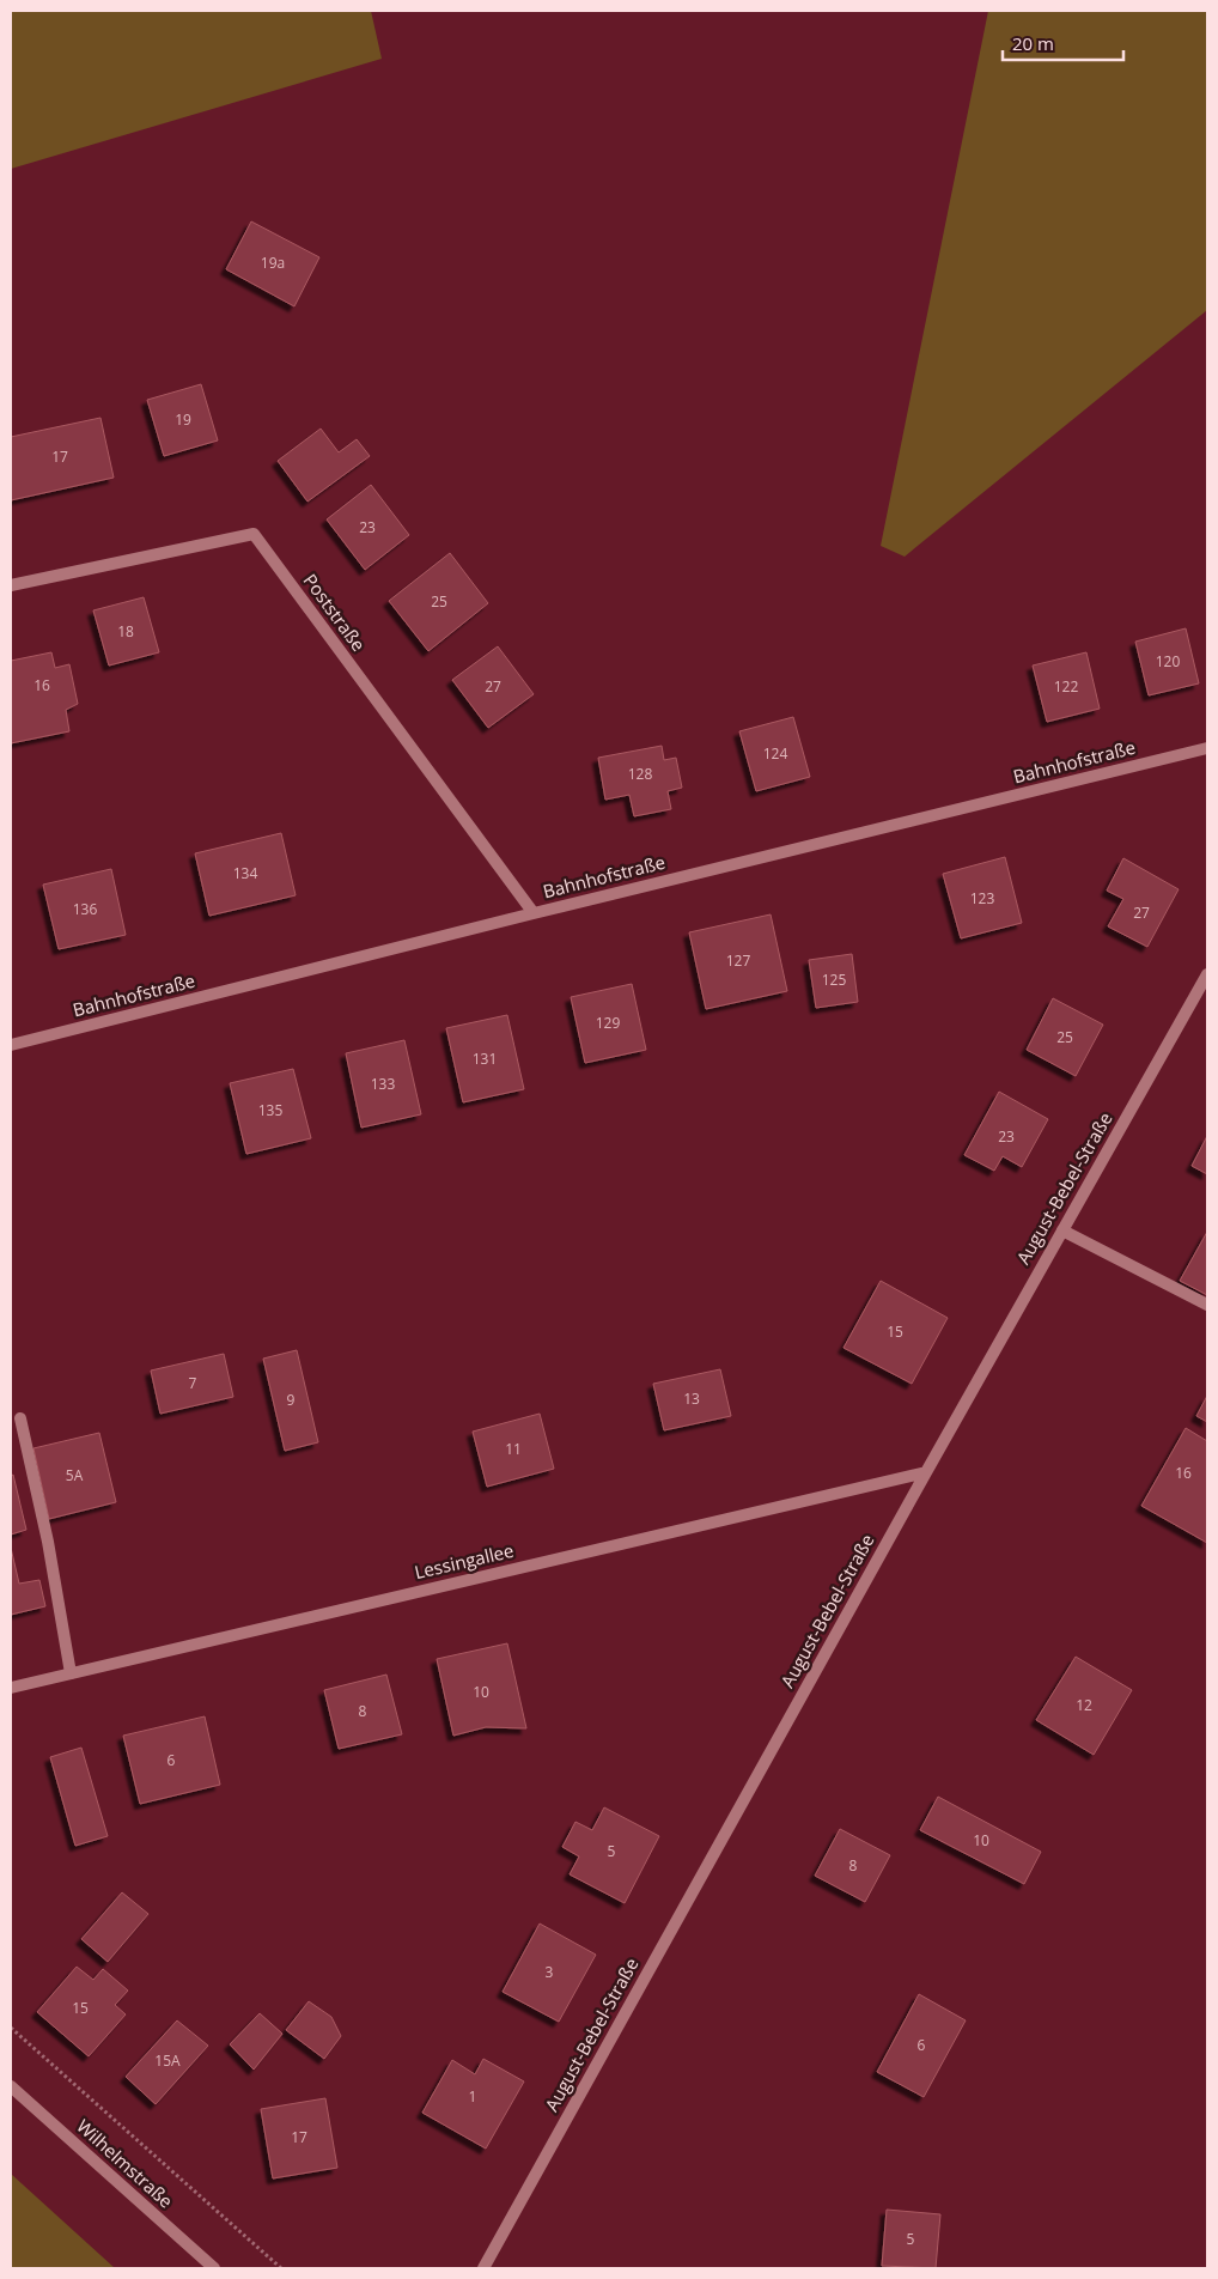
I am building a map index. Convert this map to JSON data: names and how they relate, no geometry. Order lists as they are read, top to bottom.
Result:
{
  "streets": {
    "street": [
      "Poststraße",
      "Bahnhofstraße",
      "August-Bebel-Straße",
      "Lessingallee",
      "Wilhelmstraße"
    ]
  },
  "crossings": [
    ["Poststraße", "Bahnhofstraße"],
    ["August-Bebel-Straße", "Lessingallee"]
  ],
  "house_numbers": [
    "19a",
    "19",
    "17",
    "23",
    "25",
    "18",
    "120",
    "16",
    "27",
    "122",
    "124",
    "128",
    "134",
    "123",
    "136",
    "27",
    "127",
    "125",
    "129",
    "25",
    "131",
    "133",
    "135",
    "23",
    "15",
    "7",
    "13",
    "9",
    "11",
    "16",
    "5A",
    "10",
    "12",
    "8",
    "6",
    "10",
    "5",
    "8",
    "3",
    "15",
    "6",
    "15A",
    "1",
    "17",
    "5"
  ],
  "scale_bar": "20 m"
}
